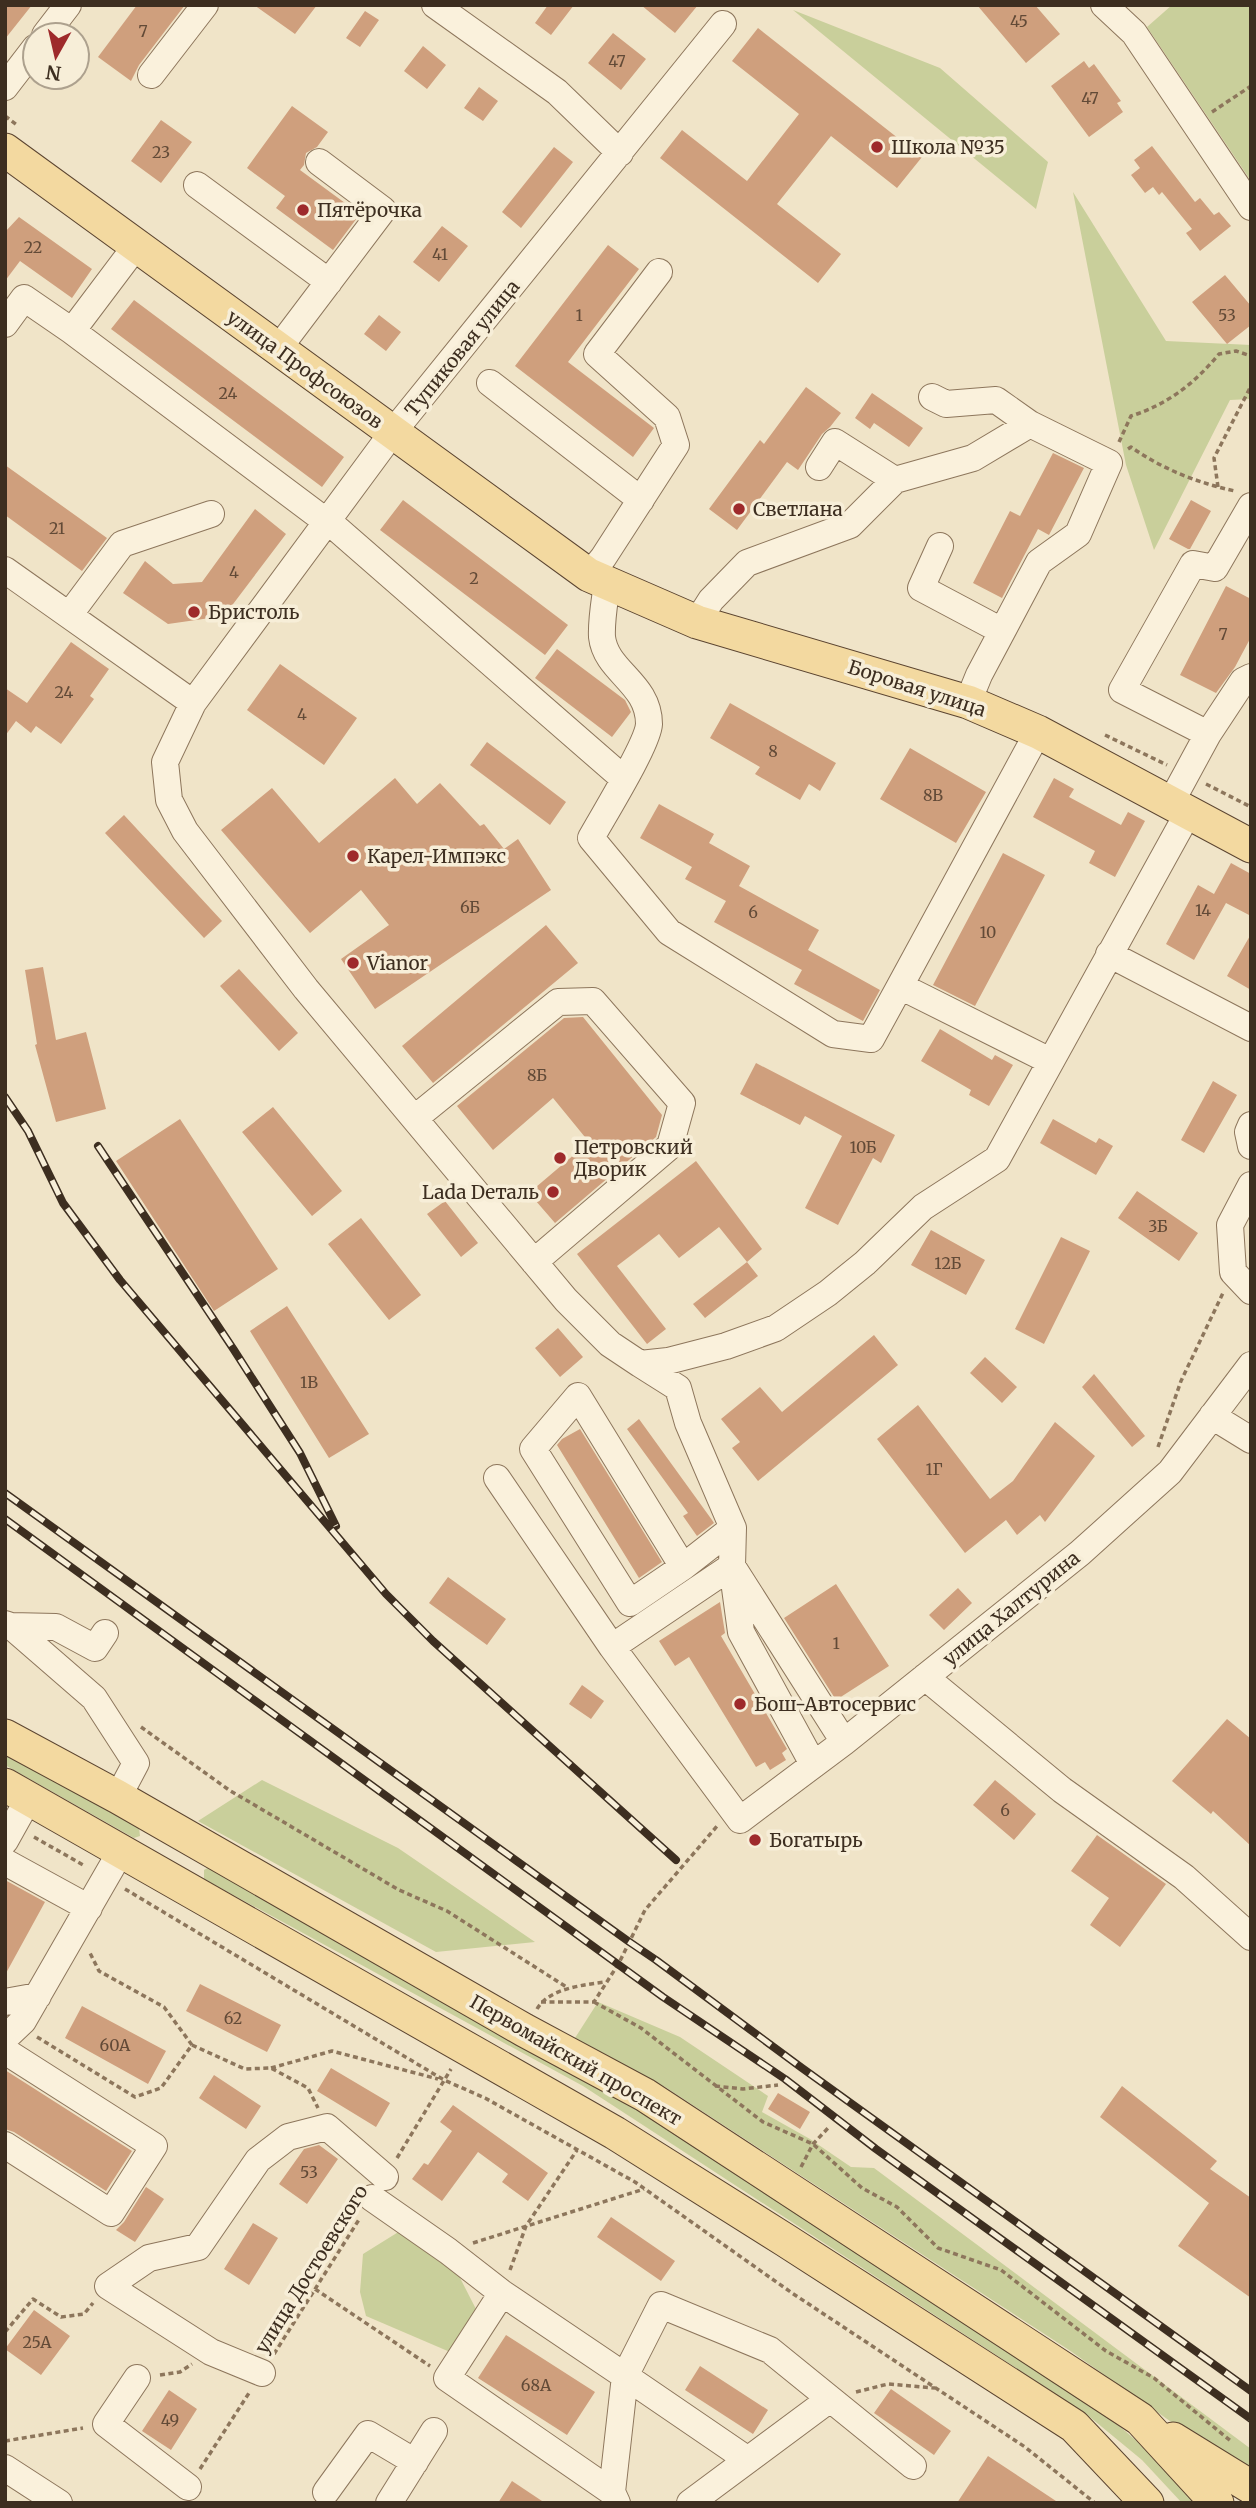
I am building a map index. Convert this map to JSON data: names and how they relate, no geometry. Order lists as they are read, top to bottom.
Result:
{
  "streets": {
    "main road": ["улица Профсоюзов", "Боровая улица", "Первомайский проспект"],
    "street": ["Тупиковая улица", "улица Халтурина"],
    "path": ["улица Достоевского"]
  },
  "crossings": [
    ["Тупиковая улица", "улица Профсоюзов"],
    ["улица Профсоюзов", "Боровая улица"]
  ],
  "places": [
    "Школа №35",
    "Пятёрочка",
    "Светлана",
    "Бристоль",
    "Карел-Импэкс",
    "Vianor",
    "Петровский Дворик",
    "Lada Dеталь",
    "Бош-Автосервис",
    "Богатырь"
  ],
  "house_numbers": [
    "45",
    "7",
    "47",
    "47",
    "23",
    "22",
    "41",
    "1",
    "53",
    "24",
    "21",
    "4",
    "2",
    "7",
    "24",
    "4",
    "8",
    "8В",
    "6Б",
    "14",
    "6",
    "10",
    "8Б",
    "10Б",
    "3Б",
    "12Б",
    "1В",
    "1Г",
    "1",
    "6",
    "62",
    "60А",
    "53",
    "25А",
    "68А",
    "49"
  ],
  "north": "bottom"
}
